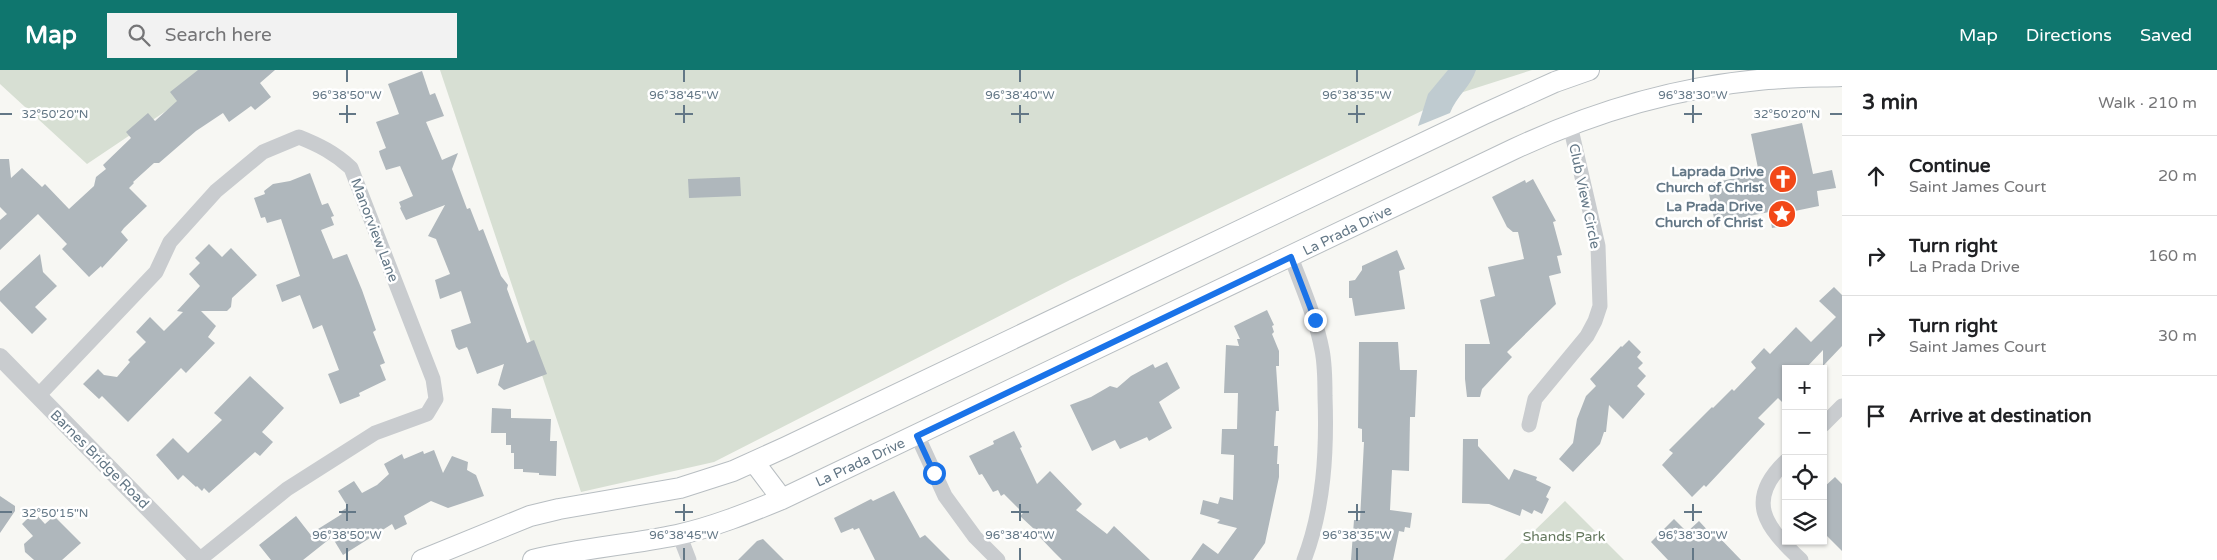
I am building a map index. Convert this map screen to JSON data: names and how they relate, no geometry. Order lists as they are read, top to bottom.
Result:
{
  "streets": {
    "main road": ["La Prada Drive"],
    "street": ["Club View Circle", "Manorview Lane", "Barnes Bridge Road"]
  },
  "crossings": [
    ["Club View Circle", "La Prada Drive"],
    ["Manorview Lane", "Barnes Bridge Road"]
  ],
  "parks": ["Shands Park"],
  "places": {
    "church": ["Laprada Drive Church of Christ"],
    "place": ["La Prada Drive Church of Christ"]
  },
  "page": {
    "header": "Map",
    "search": "Search here",
    "nav": ["Map", "Directions", "Saved"],
    "heading": ["3 min", "Walk · 210 m"],
    "list": [
      ["Continue", "Saint James Court", "20 m"],
      ["Turn right", "La Prada Drive", "160 m"],
      ["Turn right", "Saint James Court", "30 m"],
      "Arrive at destination"
    ],
    "map_buttons": ["+", "−"]
  },
  "coordinates": [
    "96°38'50\"W",
    "96°38'45\"W",
    "96°38'40\"W",
    "96°38'35\"W",
    "96°38'30\"W",
    "32°50'20\"N",
    "32°50'15\"N"
  ]
}
